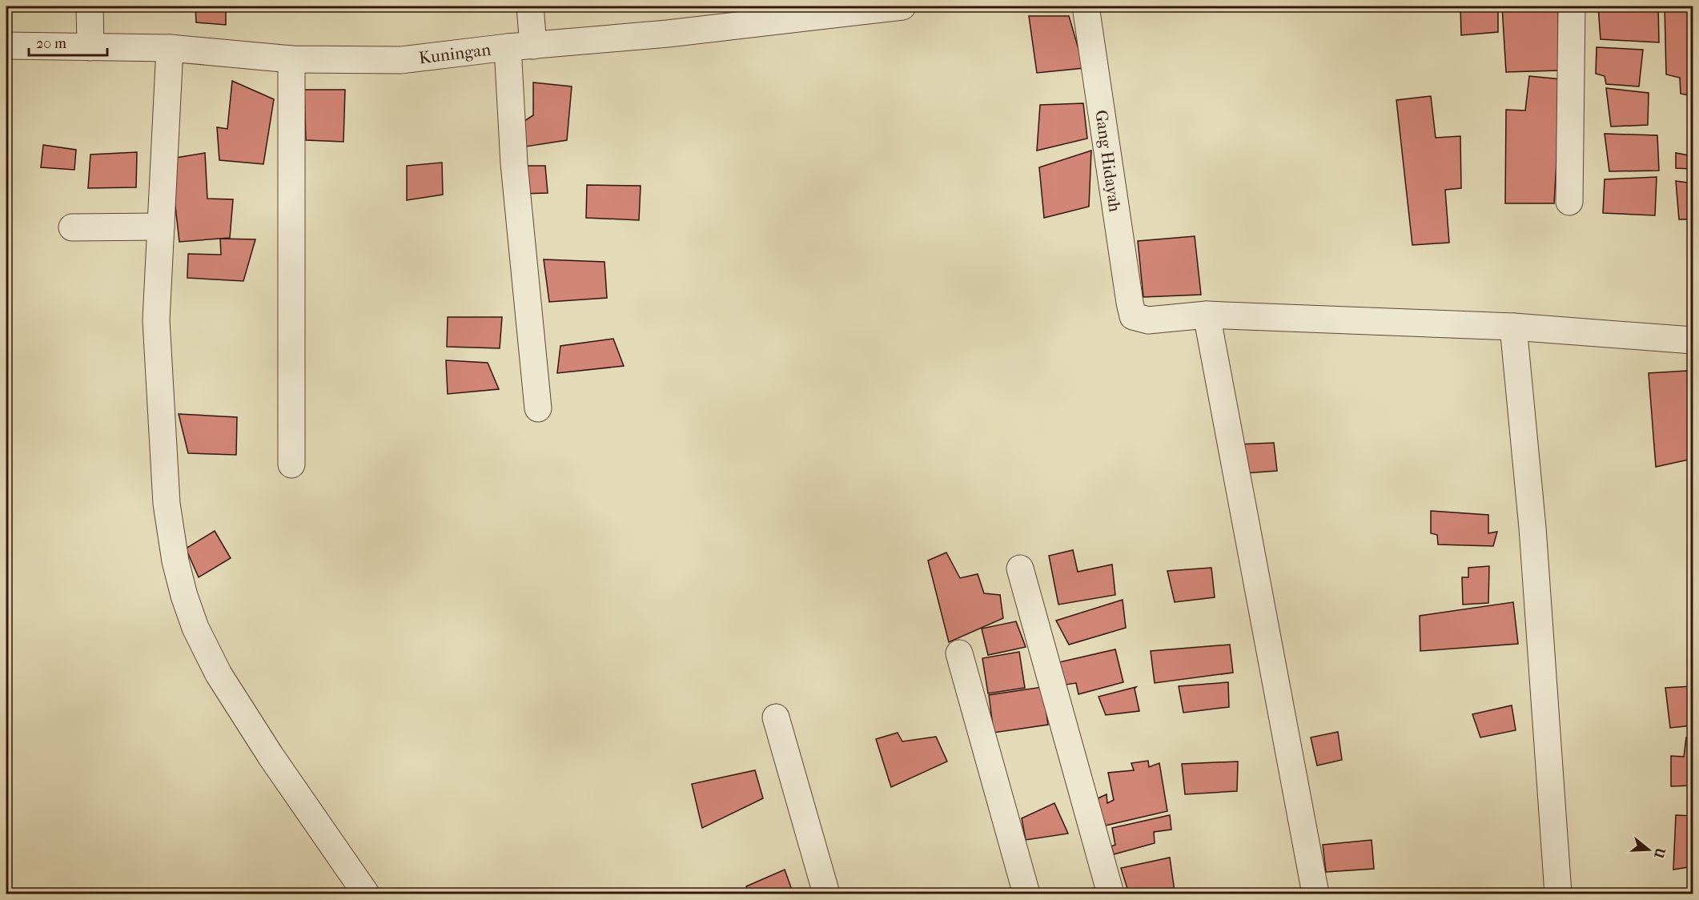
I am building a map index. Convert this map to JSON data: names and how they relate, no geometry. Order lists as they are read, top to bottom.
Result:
{
  "streets": {
    "street": ["Kuningan", "Gang Hidayah"]
  },
  "scale_bar": "20 m",
  "north": "right"
}
